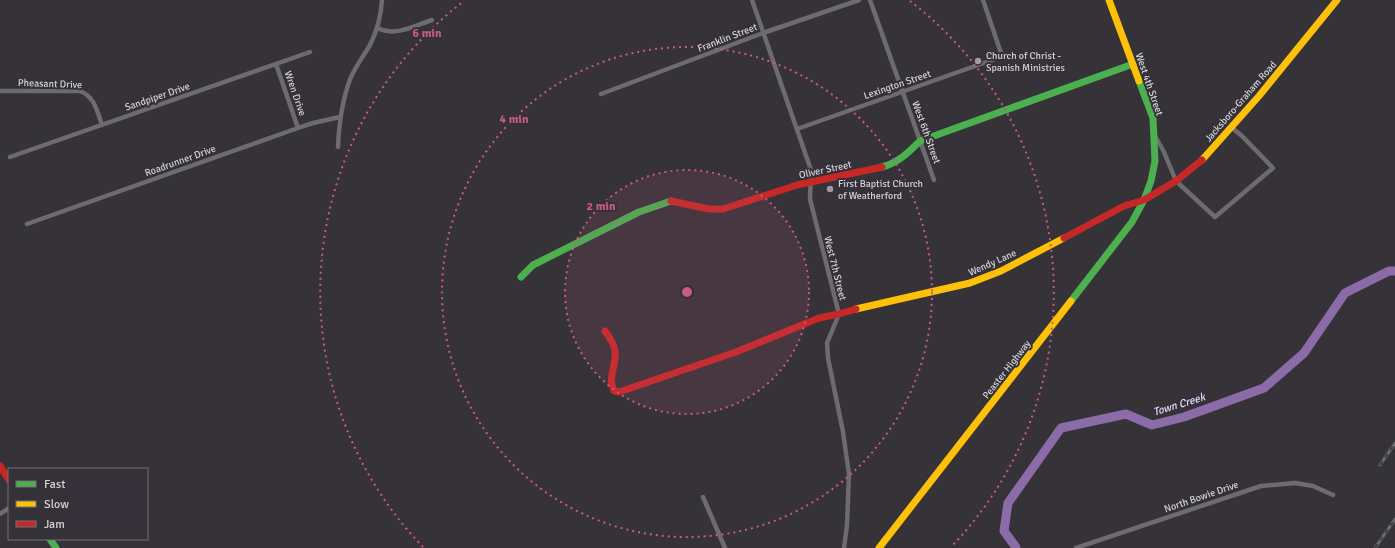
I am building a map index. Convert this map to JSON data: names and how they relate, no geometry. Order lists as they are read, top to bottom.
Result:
{
  "streets": {
    "street": [
      "Franklin Street",
      "Pheasant Drive",
      "Lexington Street",
      "West 4th Street",
      "Wren Drive",
      "Sandpiper Drive",
      "Jacksboro-Graham Road",
      "West 6th Street",
      "Roadrunner Drive",
      "Oliver Street",
      "Wendy Lane",
      "West 7th Street",
      "Peaster Highway",
      "North Bowie Drive"
    ]
  },
  "crossings": [
    ["Franklin Street", "West 7th Street"],
    ["Pheasant Drive", "Sandpiper Drive"],
    ["Lexington Street", "West 6th Street"],
    ["Lexington Street", "West 7th Street"],
    ["West 4th Street", "Jacksboro-Graham Road"],
    ["West 4th Street", "Oliver Street"],
    ["West 4th Street", "Wendy Lane"],
    ["West 4th Street", "Peaster Highway"],
    ["Wren Drive", "Sandpiper Drive"],
    ["Wren Drive", "Roadrunner Drive"],
    ["Jacksboro-Graham Road", "Wendy Lane"],
    ["Jacksboro-Graham Road", "Peaster Highway"],
    ["West 6th Street", "Oliver Street"],
    ["Oliver Street", "West 7th Street"],
    ["Wendy Lane", "West 7th Street"],
    ["Wendy Lane", "Peaster Highway"]
  ],
  "water": ["Town Creek"],
  "places": ["Church of Christ - Spanish Ministries", "First Baptist Church of Weatherford"],
  "legend": ["Fast", "Slow", "Jam"],
  "rings": ["6 min", "4 min", "2 min"]
}
